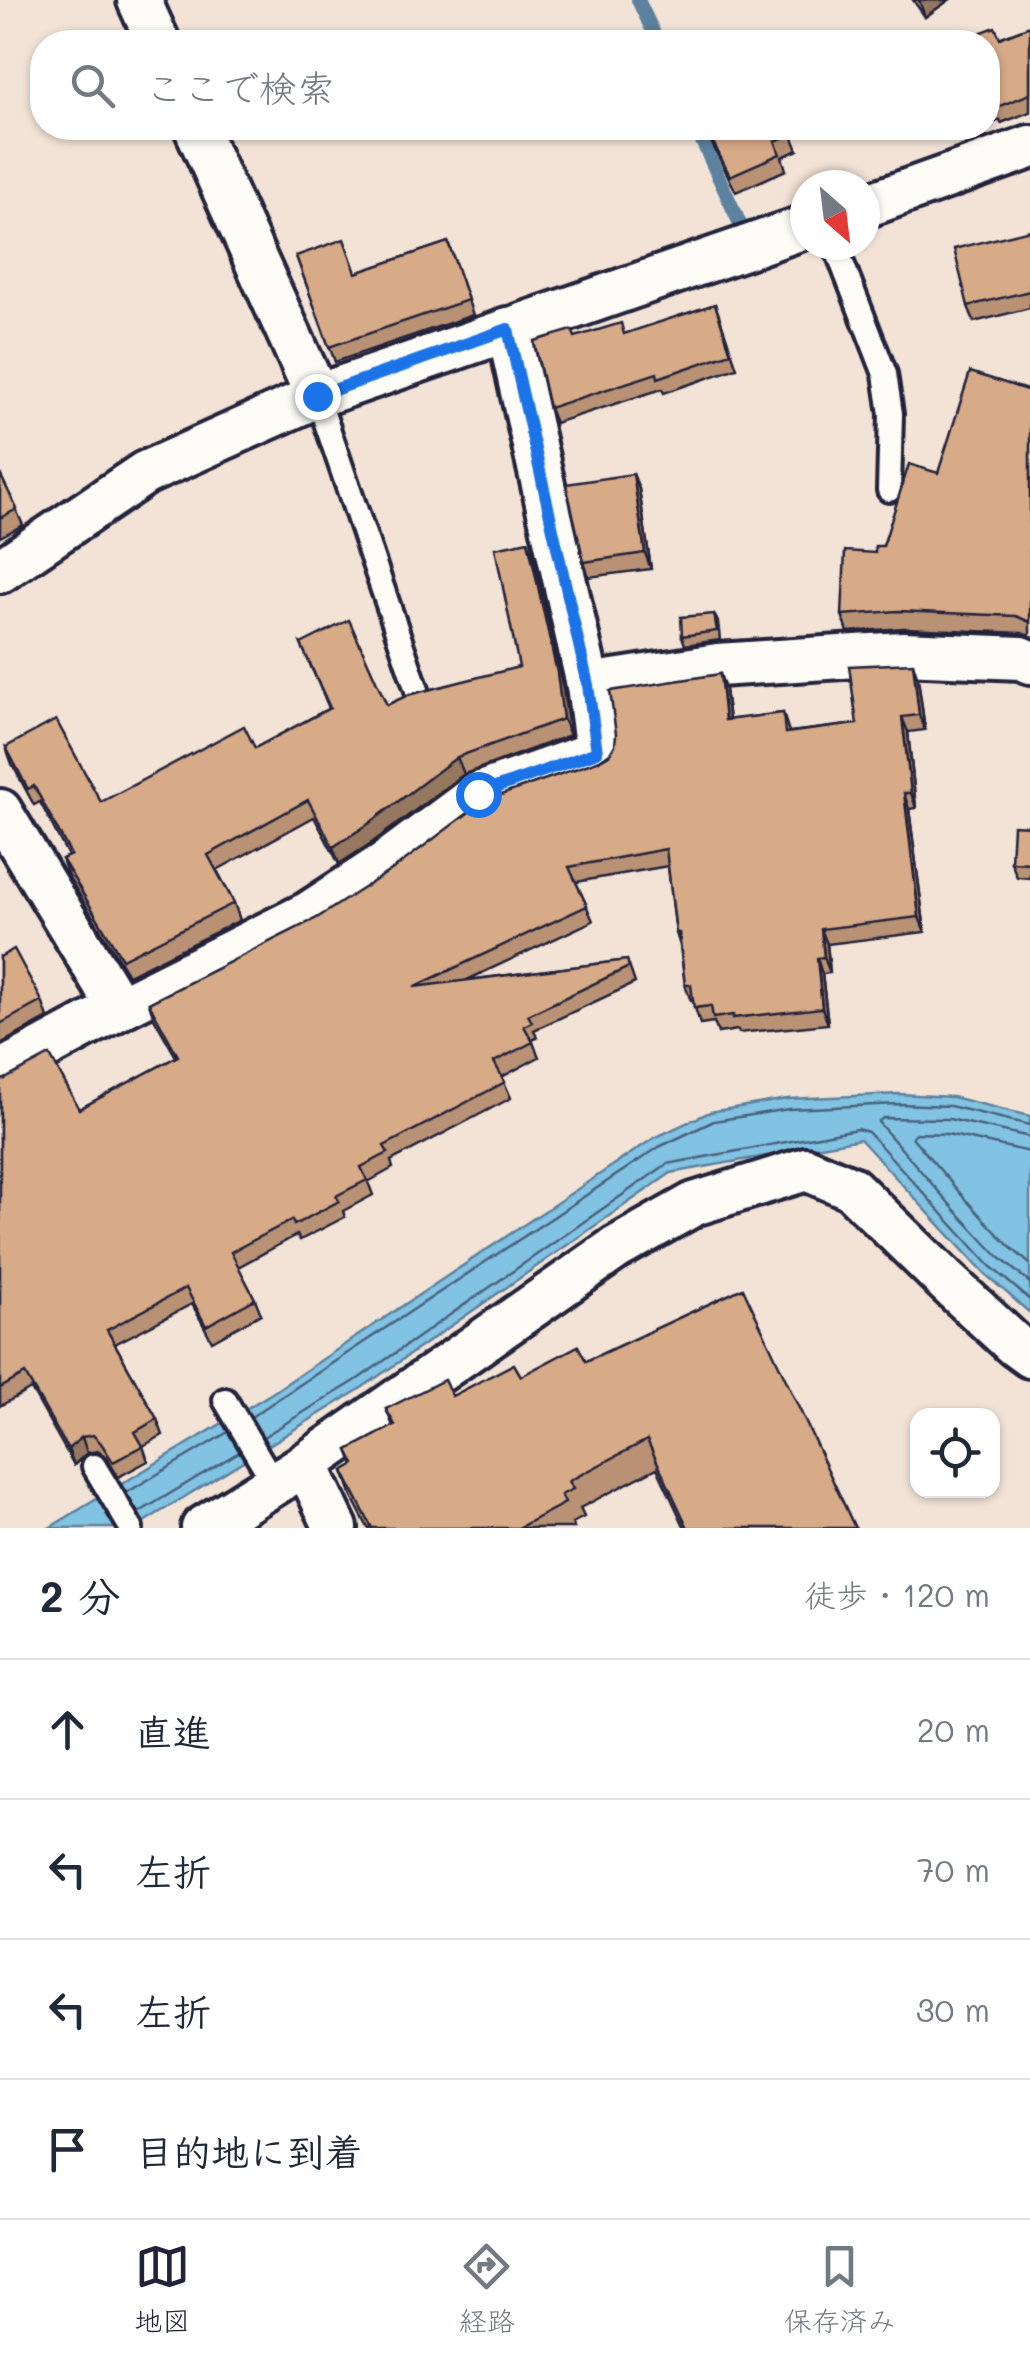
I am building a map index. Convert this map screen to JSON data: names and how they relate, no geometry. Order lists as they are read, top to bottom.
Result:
{
  "north": "bottom right",
  "page": {
    "search": "ここで検索",
    "heading": ["2 分", "徒歩 · 120 m"],
    "list": [
      ["直進", "20 m"],
      ["左折", "70 m"],
      ["左折", "30 m"],
      "目的地に到着"
    ],
    "nav": ["地図", "経路", "保存済み"]
  }
}
